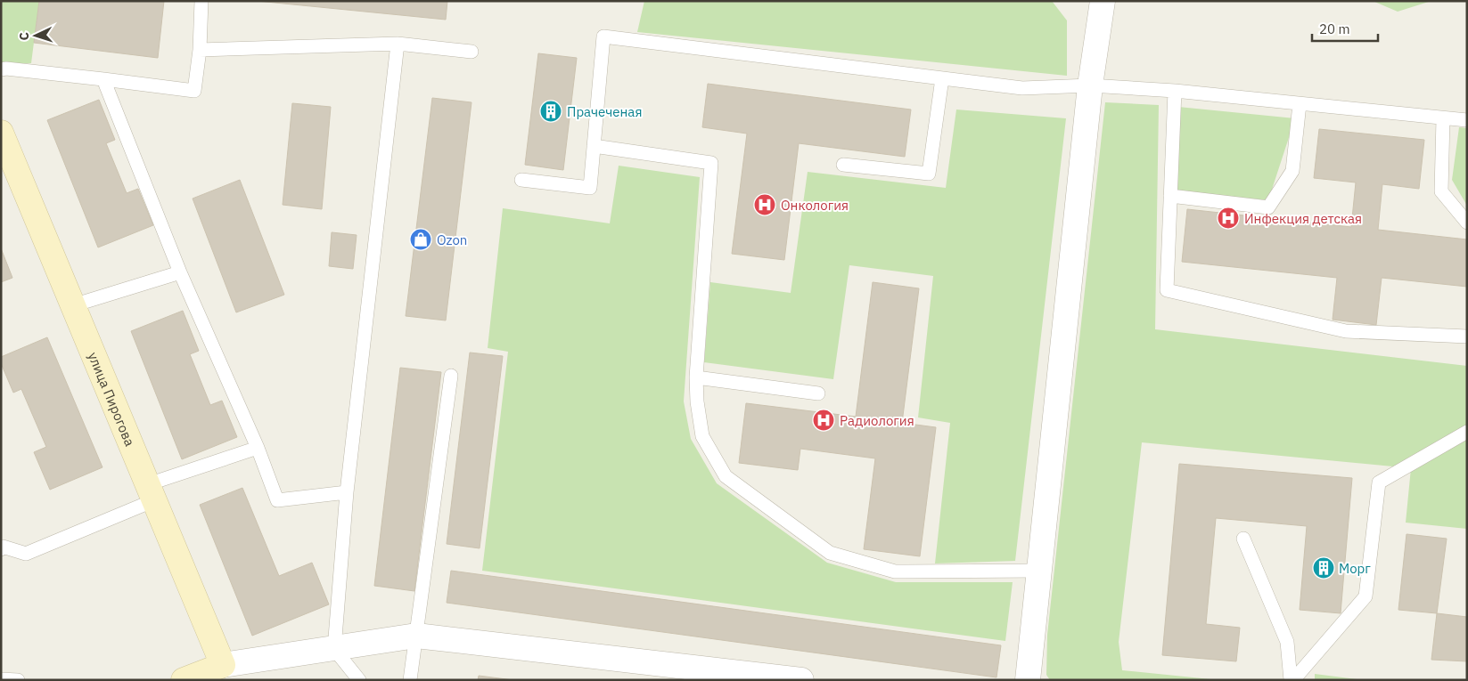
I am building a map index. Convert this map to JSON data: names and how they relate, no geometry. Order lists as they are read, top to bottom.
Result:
{
  "streets": {
    "street": ["улица Пирогова"]
  },
  "places": {
    "building": ["Прачеченая", "Морг"],
    "hospital": ["Онкология", "Инфекция детская", "Радиология"],
    "shop": ["Ozon"]
  },
  "scale_bar": "20 m",
  "north": "left"
}
